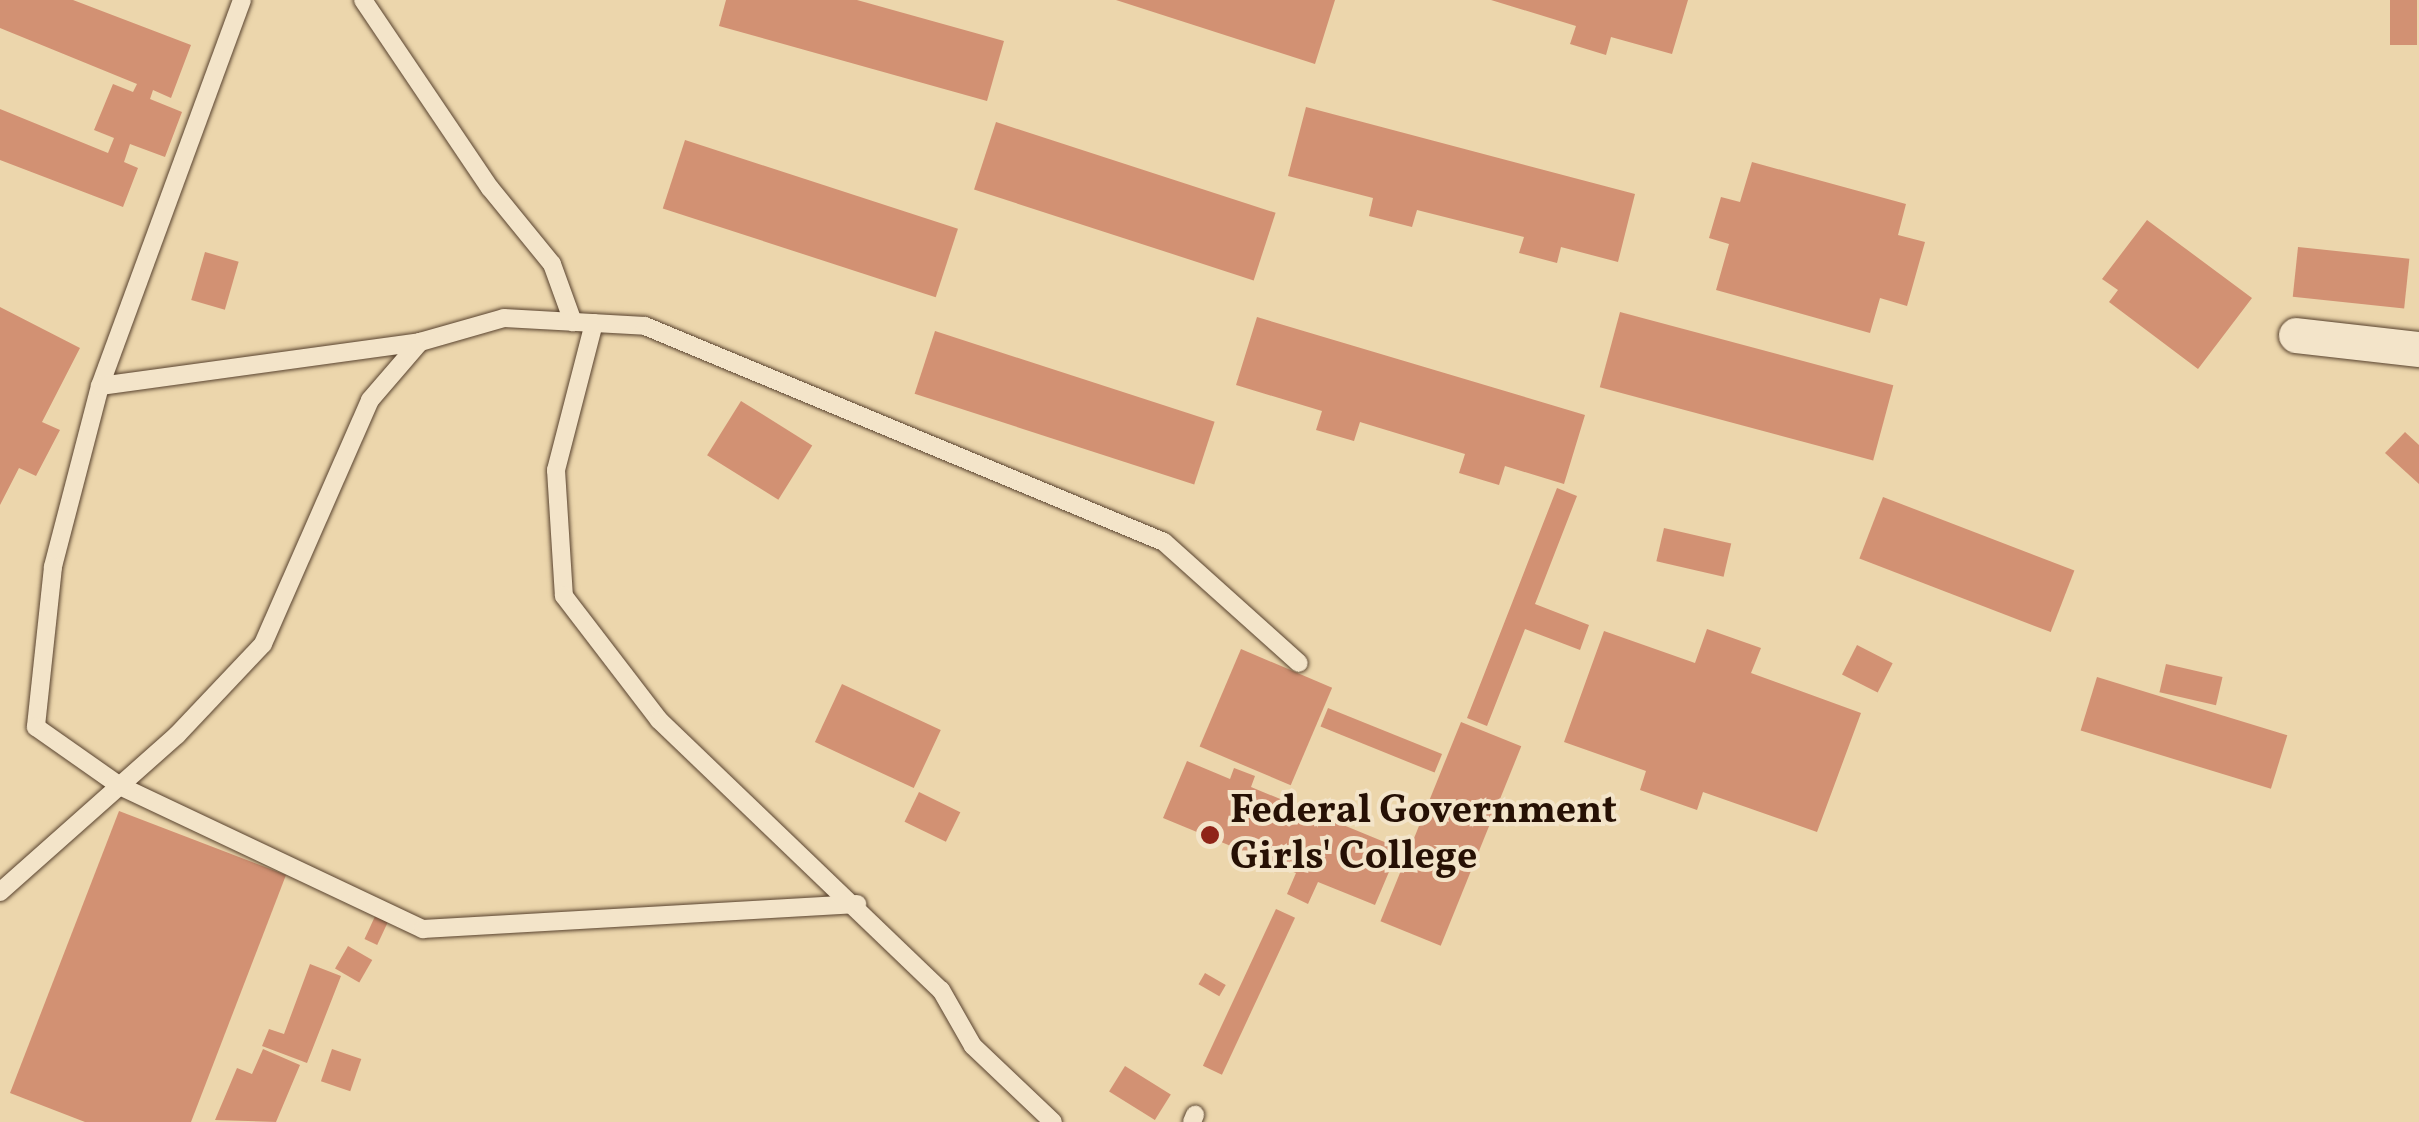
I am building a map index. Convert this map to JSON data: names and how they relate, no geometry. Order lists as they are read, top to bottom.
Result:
{
  "places": ["Federal Government Girls' College"]
}
